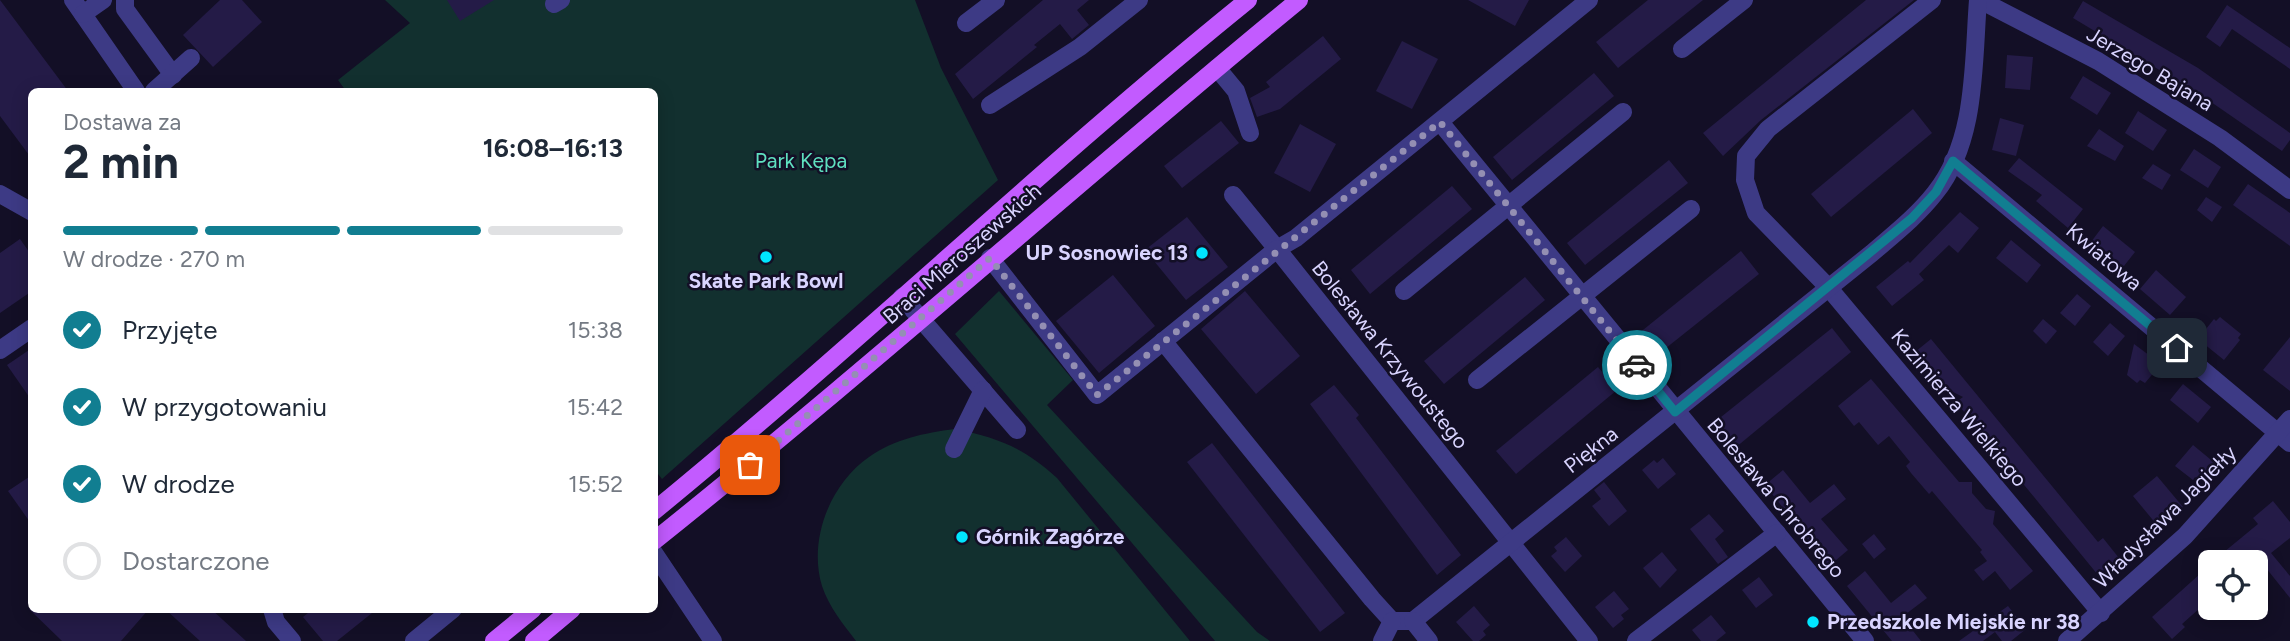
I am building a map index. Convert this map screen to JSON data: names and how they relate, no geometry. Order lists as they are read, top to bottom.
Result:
{
  "streets": {
    "main road": ["Braci Mieroszewskich"],
    "street": [
      "Jerzego Bajana",
      "Kwiatowa",
      "Bolesława Krzywoustego",
      "Kazimierza Wielkiego",
      "Piękna",
      "Bolesława Chrobrego",
      "Władysława Jagiełły"
    ]
  },
  "crossings": [
    ["Jerzego Bajana", "Piękna"],
    ["Kwiatowa", "Piękna"],
    ["Kwiatowa", "Władysława Jagiełły"],
    ["Bolesława Krzywoustego", "Piękna"],
    ["Kazimierza Wielkiego", "Piękna"],
    ["Kazimierza Wielkiego", "Władysława Jagiełły"],
    ["Piękna", "Bolesława Chrobrego"]
  ],
  "parks": ["Park Kępa"],
  "places": [
    "UP Sosnowiec 13",
    "Skate Park Bowl",
    "Górnik Zagórze",
    "Przedszkole Miejskie nr 38"
  ],
  "page": {
    "heading": ["2 min", "Dostawa za", "16:08–16:13"],
    "bar": "W drodze · 270 m",
    "list": [
      ["Przyjęte", "15:38"],
      ["W przygotowaniu", "15:42"],
      ["W drodze", "15:52"],
      "Dostarczone"
    ]
  }
}
